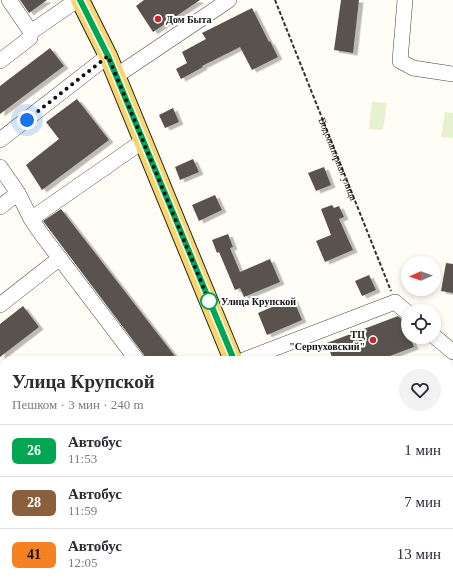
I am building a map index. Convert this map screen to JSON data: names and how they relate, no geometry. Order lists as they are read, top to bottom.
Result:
{
  "streets": {
    "path": ["Водонапорная улица"]
  },
  "places": ["Дом Быта", "Улица Крупской", "ТЦ \"Серпуховский\""],
  "lines": ["bus line 26"],
  "north": "left",
  "page": {
    "heading": ["Улица Крупской", "Пешком · 3 мин · 240 m"],
    "list": [
      {
        "mark": "26",
        "name": "Автобус",
        "note": "11:53",
        "value": "1 мин"
      },
      {
        "mark": "28",
        "name": "Автобус",
        "note": "11:59",
        "value": "7 мин"
      },
      {
        "mark": "41",
        "name": "Автобус",
        "note": "12:05",
        "value": "13 мин"
      }
    ]
  }
}
